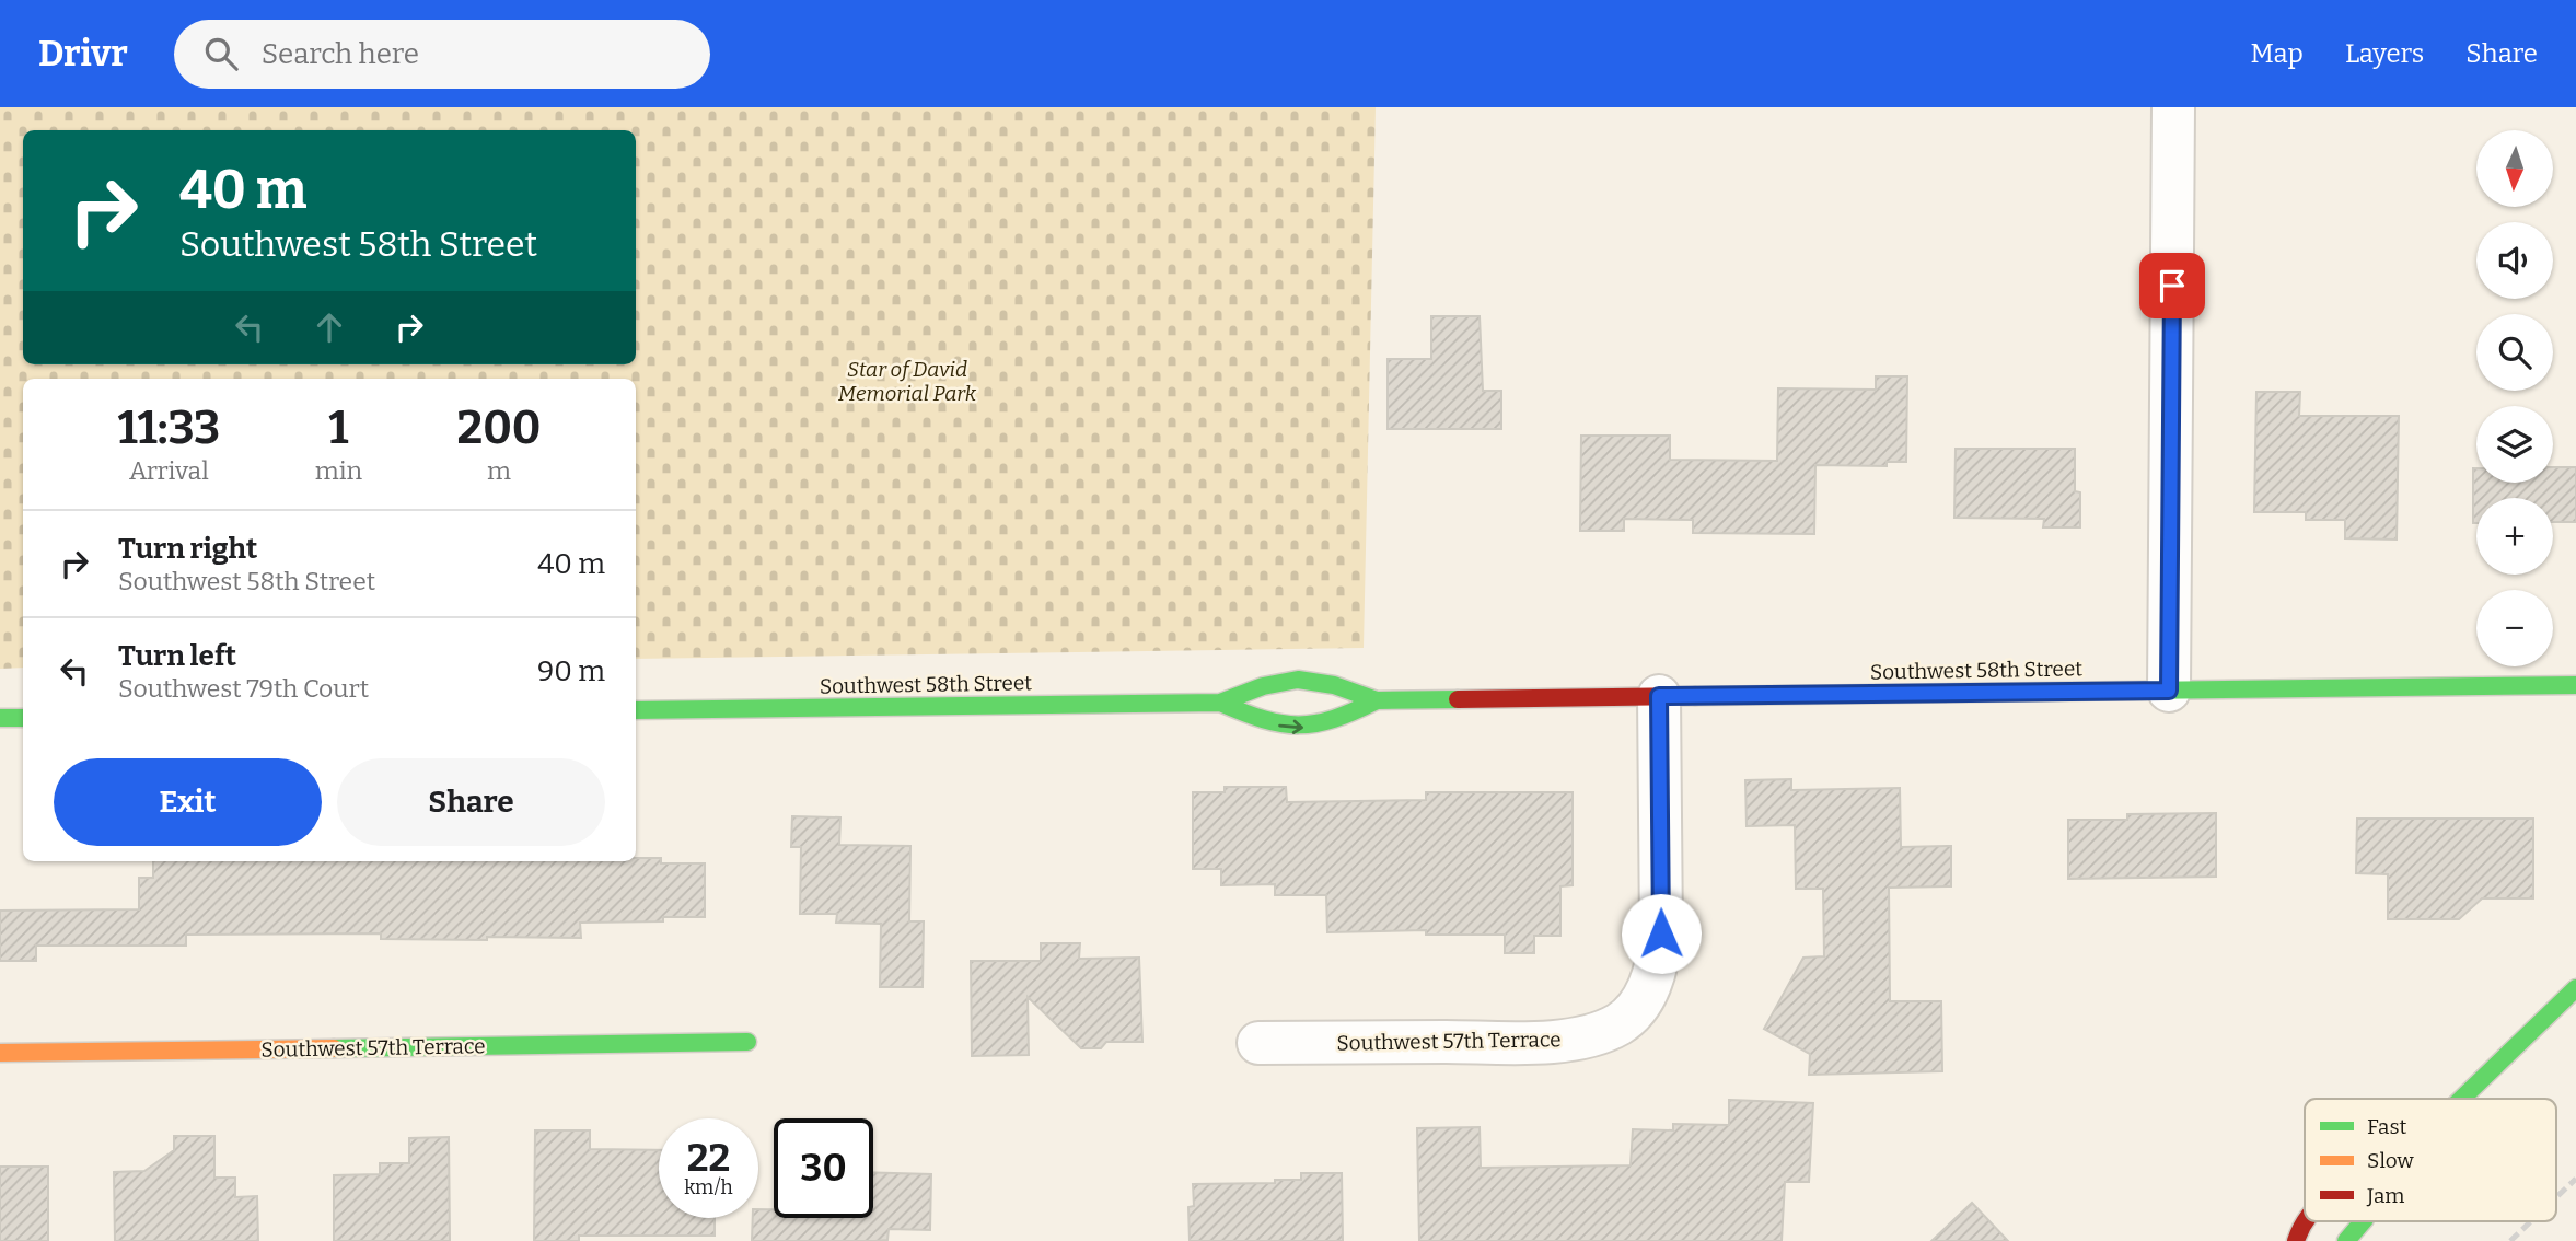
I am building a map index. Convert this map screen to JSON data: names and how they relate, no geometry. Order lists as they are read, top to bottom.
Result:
{
  "streets": {
    "street": ["Southwest 58th Street", "Southwest 57th Terrace"]
  },
  "crossings": [
    ["Southwest 58th Street", "Southwest 57th Terrace"]
  ],
  "parks": ["Star of David Memorial Park"],
  "legend": ["Fast", "Slow", "Jam"],
  "north": "bottom",
  "page": {
    "header": "Drivr",
    "search": "Search here",
    "nav": ["Map", "Layers", "Share"],
    "map_buttons": ["+", "−"],
    "turn": ["40 m", "Southwest 58th Street"],
    "eta": [
      "11:33",
      "Arrival",
      "1",
      "min",
      "200",
      "m"
    ],
    "list": [
      {
        "name": "Turn right",
        "note": "Southwest 58th Street",
        "value": "40 m"
      },
      {
        "name": "Turn left",
        "note": "Southwest 79th Court",
        "value": "90 m"
      }
    ],
    "buttons": ["Exit", "Share"],
    "speed": "22 km/h",
    "limit": "30"
  }
}
